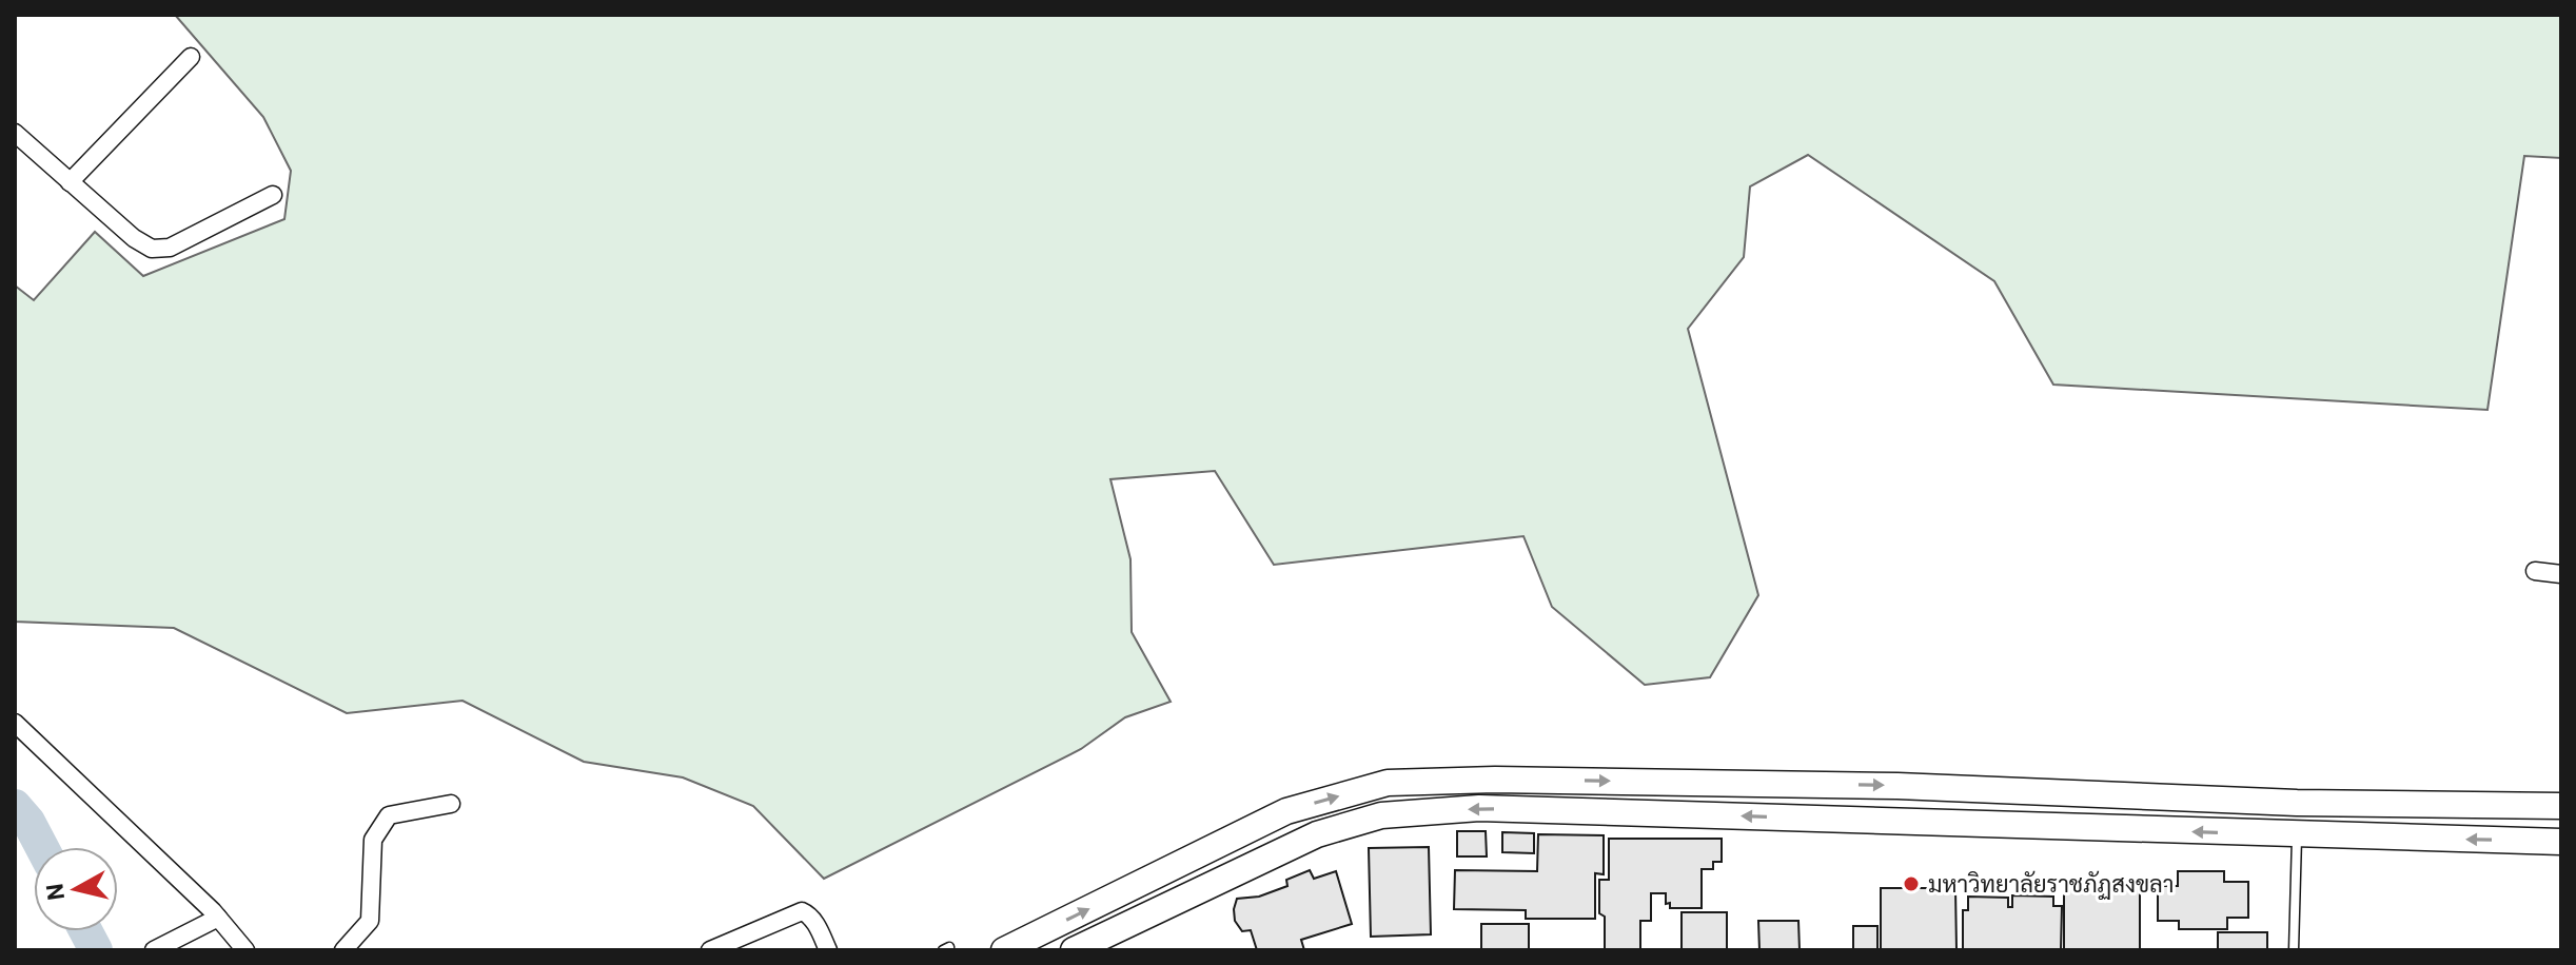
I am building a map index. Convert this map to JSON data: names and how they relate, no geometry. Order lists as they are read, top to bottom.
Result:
{
  "places": ["มหาวิทยาลัยราชภัฏสงขลา"],
  "north": "left"
}
